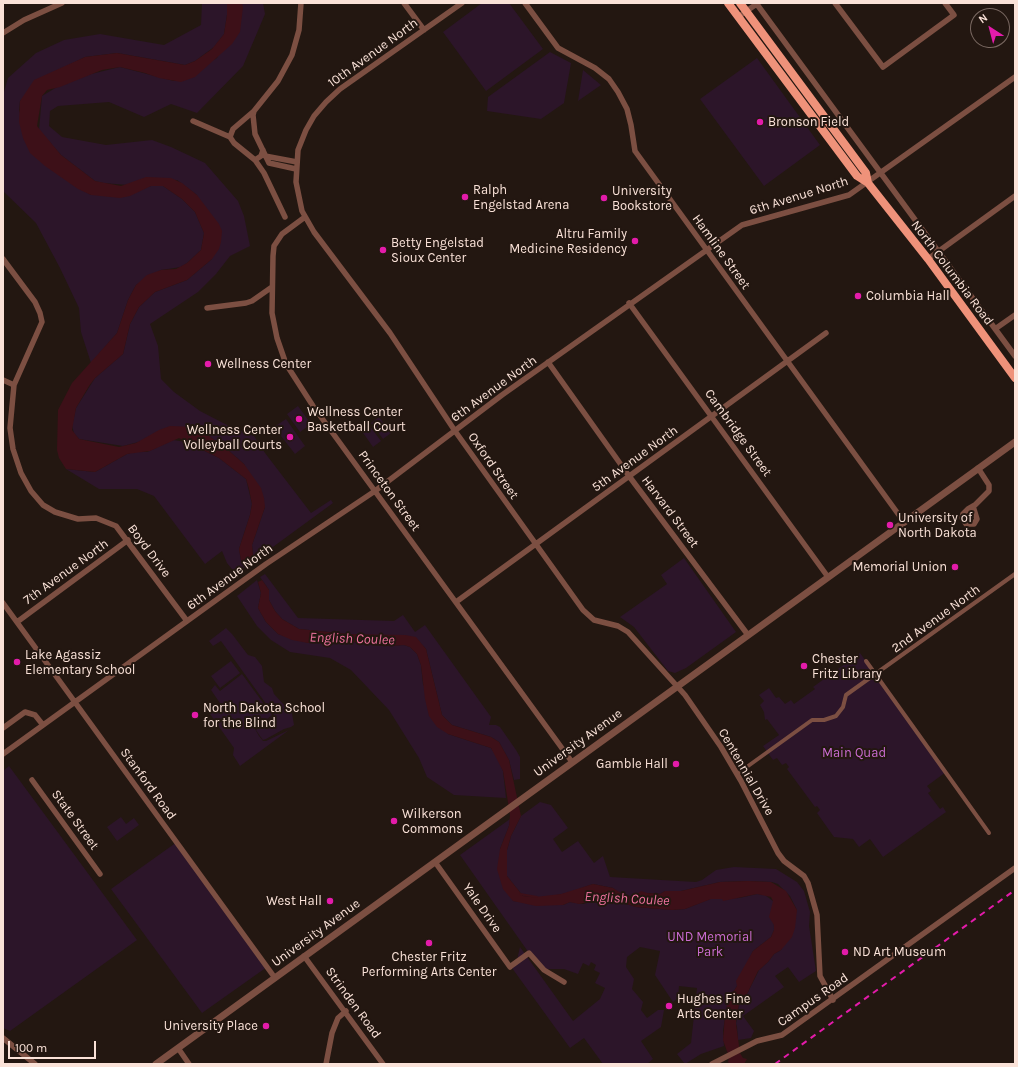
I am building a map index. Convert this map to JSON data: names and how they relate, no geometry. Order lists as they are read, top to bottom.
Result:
{
  "streets": {
    "main road": ["North Columbia Road"],
    "street": [
      "10th Avenue North",
      "6th Avenue North",
      "Hamline Street",
      "Cambridge Street",
      "5th Avenue North",
      "Oxford Street",
      "Princeton Street",
      "Harvard Street",
      "Boyd Drive",
      "7th Avenue North",
      "2nd Avenue North",
      "University Avenue",
      "Centennial Drive",
      "Stanford Road",
      "State Street",
      "Yale Drive",
      "Campus Road",
      "Strinden Road"
    ]
  },
  "crossings": [
    ["10th Avenue North", "Oxford Street"],
    ["6th Avenue North", "Hamline Street"],
    ["6th Avenue North", "North Columbia Road"],
    ["6th Avenue North", "Cambridge Street"],
    ["6th Avenue North", "Oxford Street"],
    ["6th Avenue North", "Princeton Street"],
    ["6th Avenue North", "Harvard Street"],
    ["6th Avenue North", "Boyd Drive"],
    ["6th Avenue North", "Stanford Road"],
    ["Hamline Street", "5th Avenue North"],
    ["Hamline Street", "University Avenue"],
    ["Cambridge Street", "5th Avenue North"],
    ["Cambridge Street", "University Avenue"],
    ["5th Avenue North", "Oxford Street"],
    ["5th Avenue North", "Princeton Street"],
    ["5th Avenue North", "Harvard Street"],
    ["Oxford Street", "Princeton Street"],
    ["Oxford Street", "Centennial Drive"],
    ["Princeton Street", "University Avenue"],
    ["Harvard Street", "University Avenue"],
    ["Boyd Drive", "7th Avenue North"],
    ["7th Avenue North", "Stanford Road"],
    ["2nd Avenue North", "Centennial Drive"],
    ["University Avenue", "Centennial Drive"],
    ["University Avenue", "Stanford Road"],
    ["University Avenue", "Yale Drive"],
    ["University Avenue", "Strinden Road"],
    ["Centennial Drive", "Campus Road"]
  ],
  "water": ["English Coulee"],
  "parks": ["Main Quad", "UND Memorial Park"],
  "places": [
    "Bronson Field",
    "Ralph Engelstad Arena",
    "University Bookstore",
    "Altru Family Medicine Residency",
    "Betty Engelstad Sioux Center",
    "Columbia Hall",
    "Wellness Center",
    "Wellness Center Basketball Court",
    "Wellness Center Volleyball Courts",
    "University of North Dakota",
    "Memorial Union",
    "Lake Agassiz Elementary School",
    "Chester Fritz Library",
    "North Dakota School for the Blind",
    "Gamble Hall",
    "Wilkerson Commons",
    "West Hall",
    "Chester Fritz Performing Arts Center",
    "ND Art Museum",
    "Hughes Fine Arts Center",
    "University Place"
  ],
  "scale_bar": "100 m",
  "north": "top left"
}
